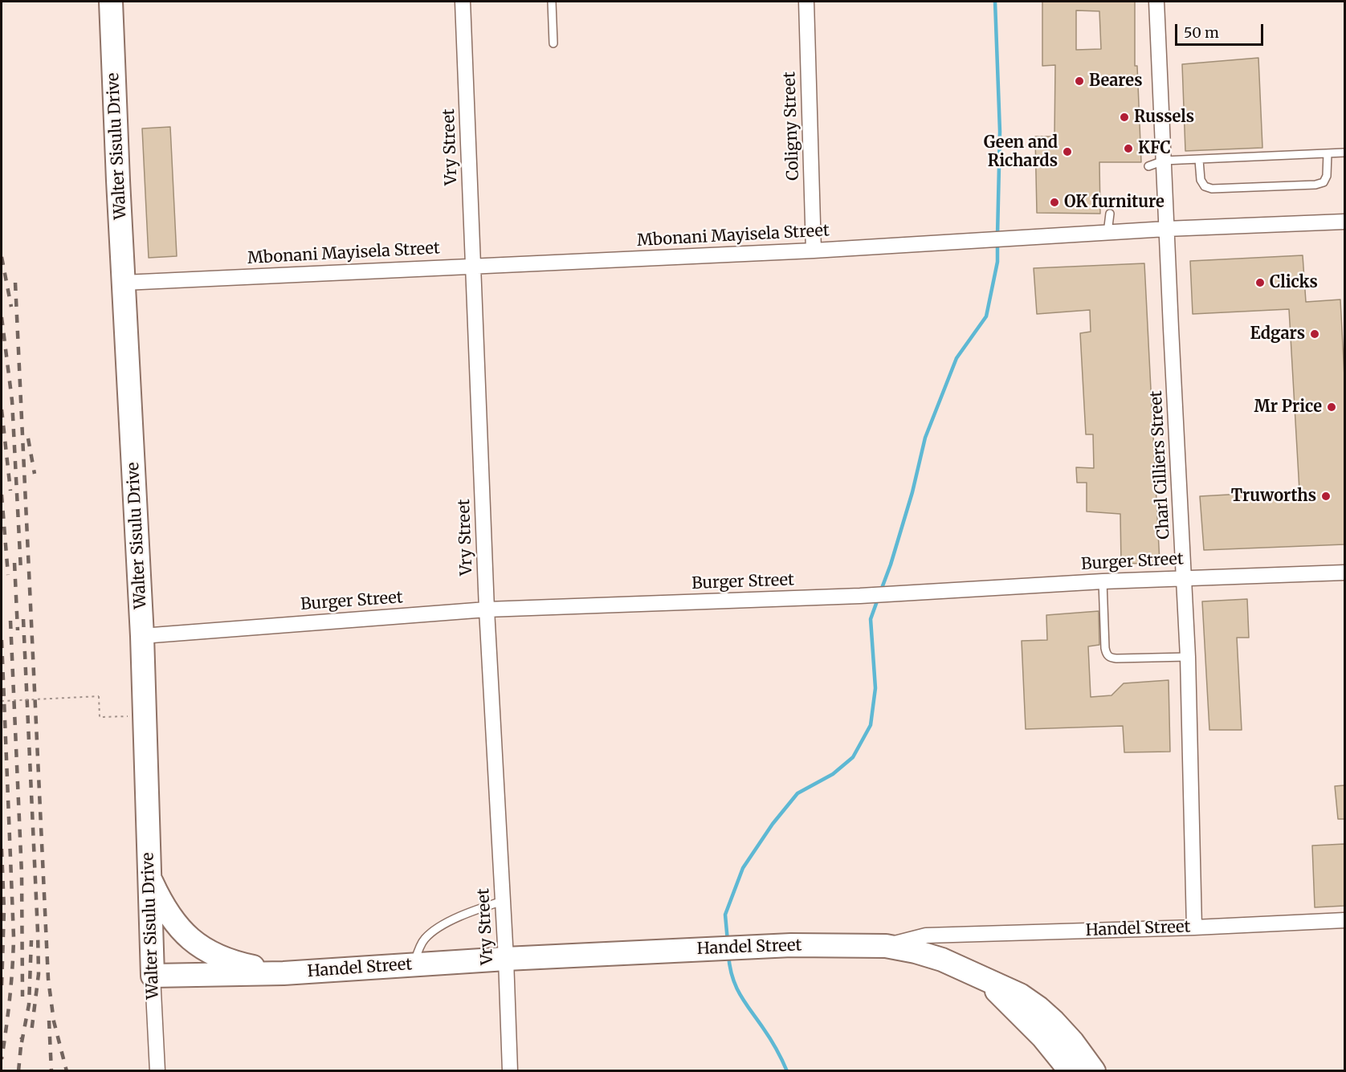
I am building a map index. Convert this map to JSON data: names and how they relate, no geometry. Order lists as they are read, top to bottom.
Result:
{
  "streets": {
    "main road": ["Walter Sisulu Drive", "Handel Street"],
    "street": [
      "Coligny Street",
      "Vry Street",
      "Mbonani Mayisela Street",
      "Charl Cilliers Street",
      "Burger Street"
    ]
  },
  "crossings": [
    ["Coligny Street", "Mbonani Mayisela Street"],
    ["Walter Sisulu Drive", "Mbonani Mayisela Street"],
    ["Walter Sisulu Drive", "Burger Street"],
    ["Walter Sisulu Drive", "Handel Street"],
    ["Vry Street", "Mbonani Mayisela Street"],
    ["Vry Street", "Burger Street"],
    ["Vry Street", "Handel Street"],
    ["Mbonani Mayisela Street", "Charl Cilliers Street"],
    ["Charl Cilliers Street", "Burger Street"],
    ["Charl Cilliers Street", "Handel Street"]
  ],
  "places": [
    "Beares",
    "Russels",
    "KFC",
    "Geen and Richards",
    "OK furniture",
    "Clicks",
    "Edgars",
    "Mr Price",
    "Truworths"
  ],
  "scale_bar": "50 m"
}
